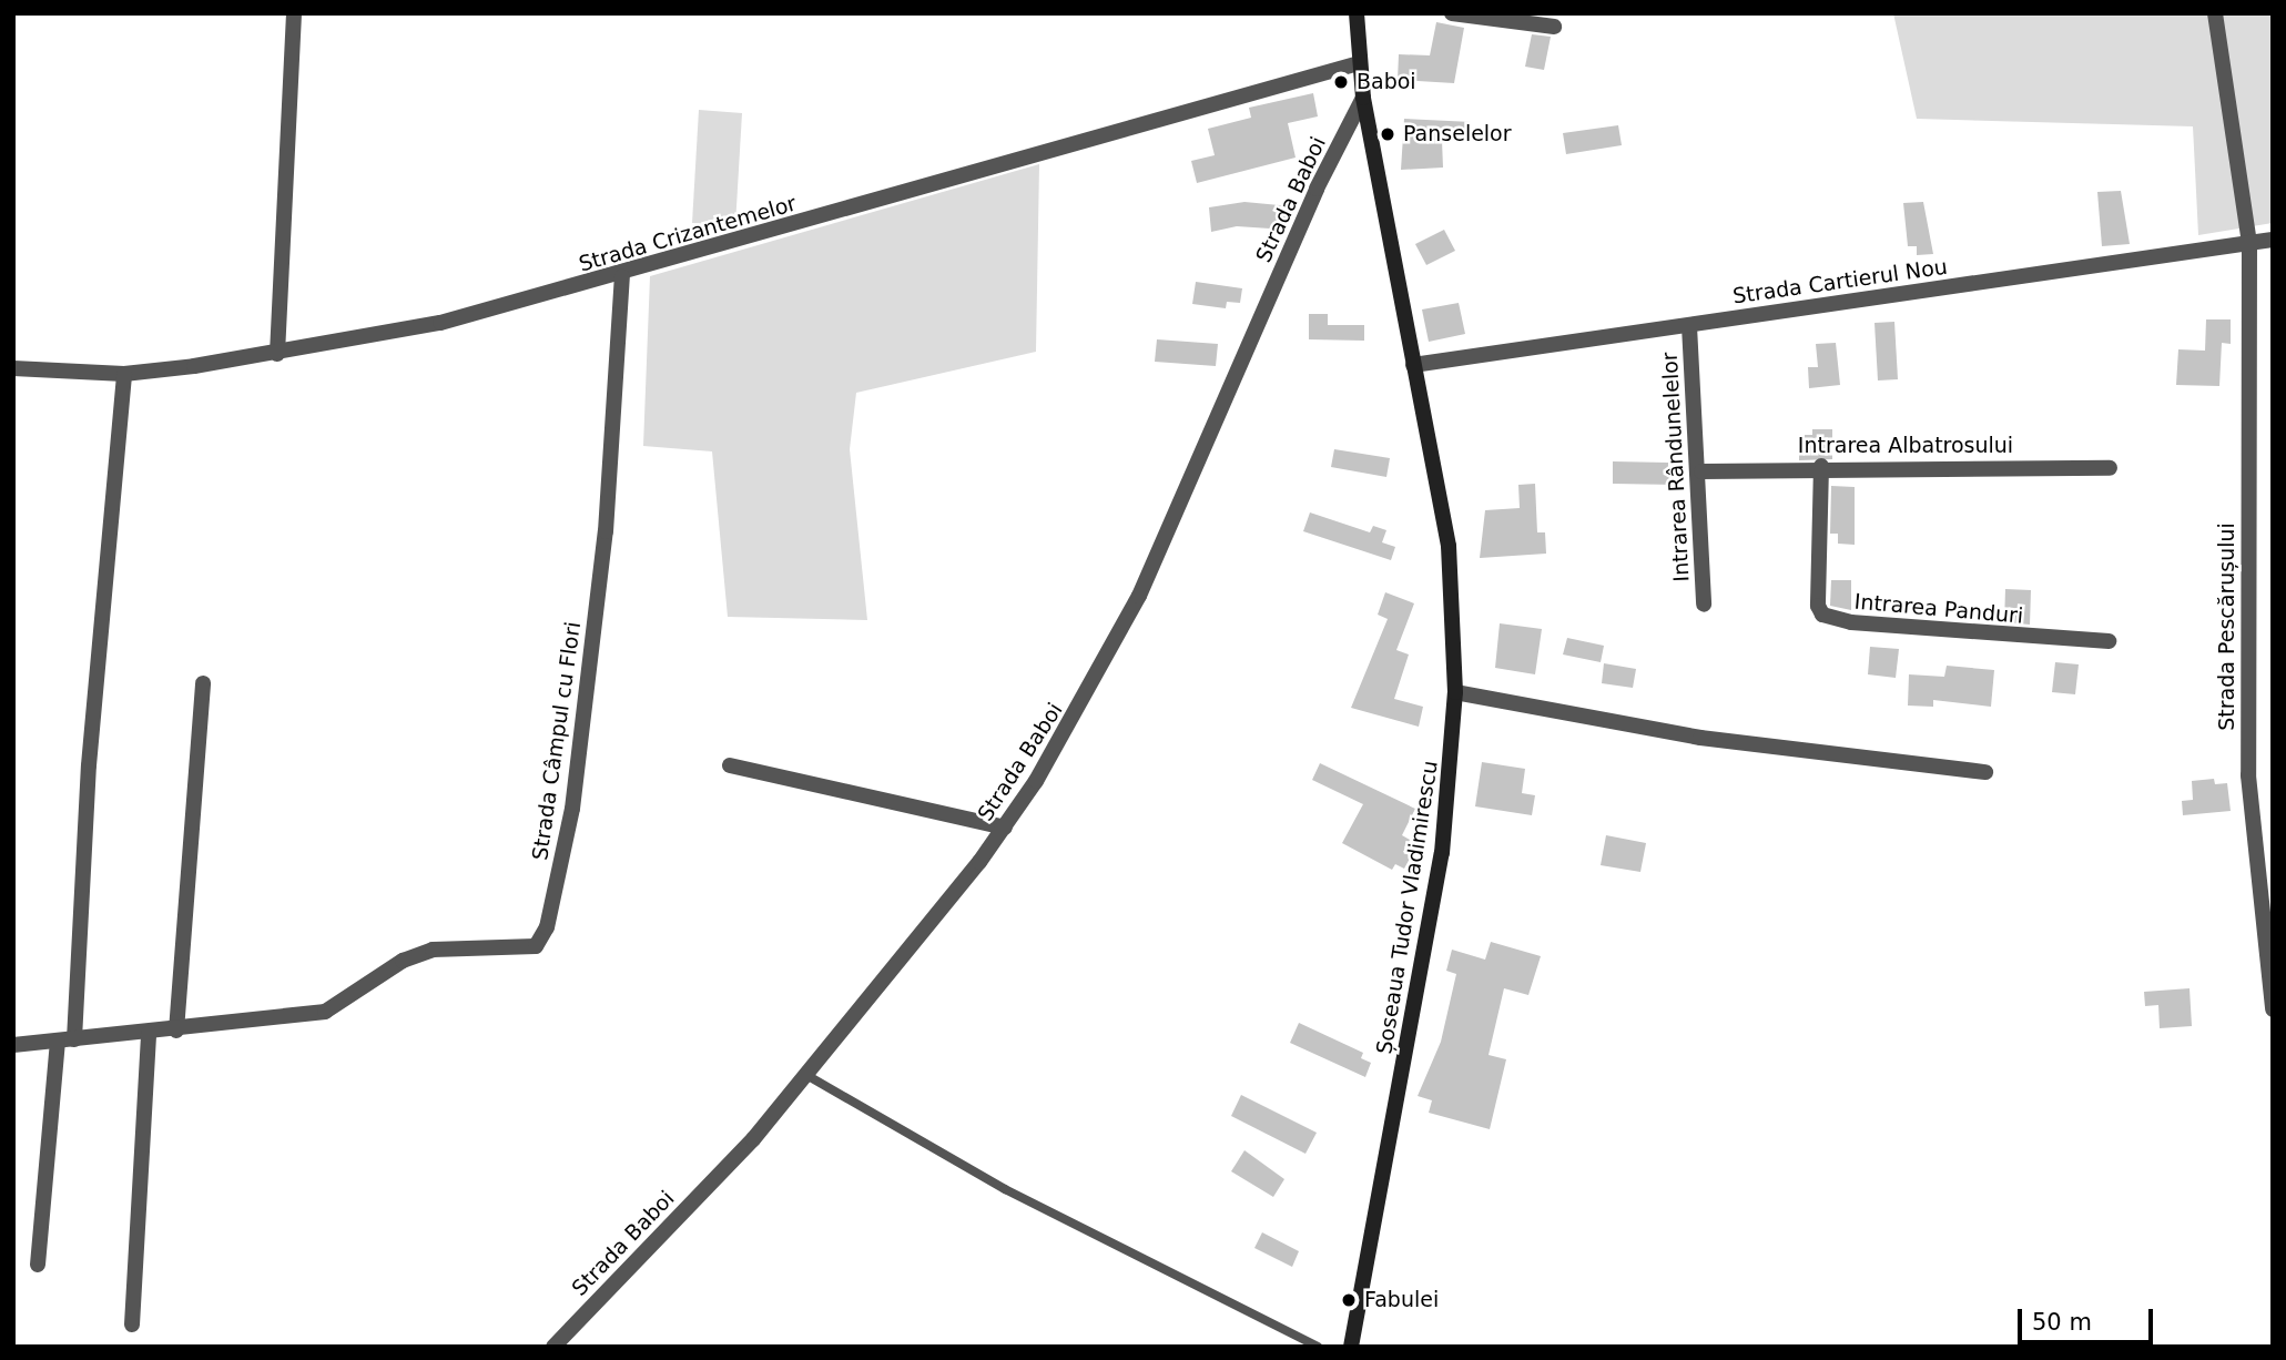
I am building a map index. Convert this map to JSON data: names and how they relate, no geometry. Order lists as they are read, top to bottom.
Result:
{
  "streets": {
    "main road": ["Șoseaua Tudor Vladimirescu"],
    "street": [
      "Strada Baboi",
      "Strada Crizantemelor",
      "Strada Cartierul Nou",
      "Intrarea Albatrosului",
      "Intrarea Rândunelelor",
      "Intrarea Panduri",
      "Strada Pescărușului",
      "Strada Câmpul cu Flori"
    ]
  },
  "crossings": [
    ["Strada Baboi", "Șoseaua Tudor Vladimirescu"],
    ["Strada Crizantemelor", "Strada Câmpul cu Flori"],
    ["Strada Crizantemelor", "Șoseaua Tudor Vladimirescu"],
    ["Strada Cartierul Nou", "Intrarea Rândunelelor"],
    ["Strada Cartierul Nou", "Strada Pescărușului"],
    ["Strada Cartierul Nou", "Șoseaua Tudor Vladimirescu"],
    ["Intrarea Albatrosului", "Intrarea Rândunelelor"],
    ["Intrarea Albatrosului", "Intrarea Panduri"]
  ],
  "places": ["Baboi", "Panselelor", "Fabulei"],
  "scale_bar": "50 m"
}
